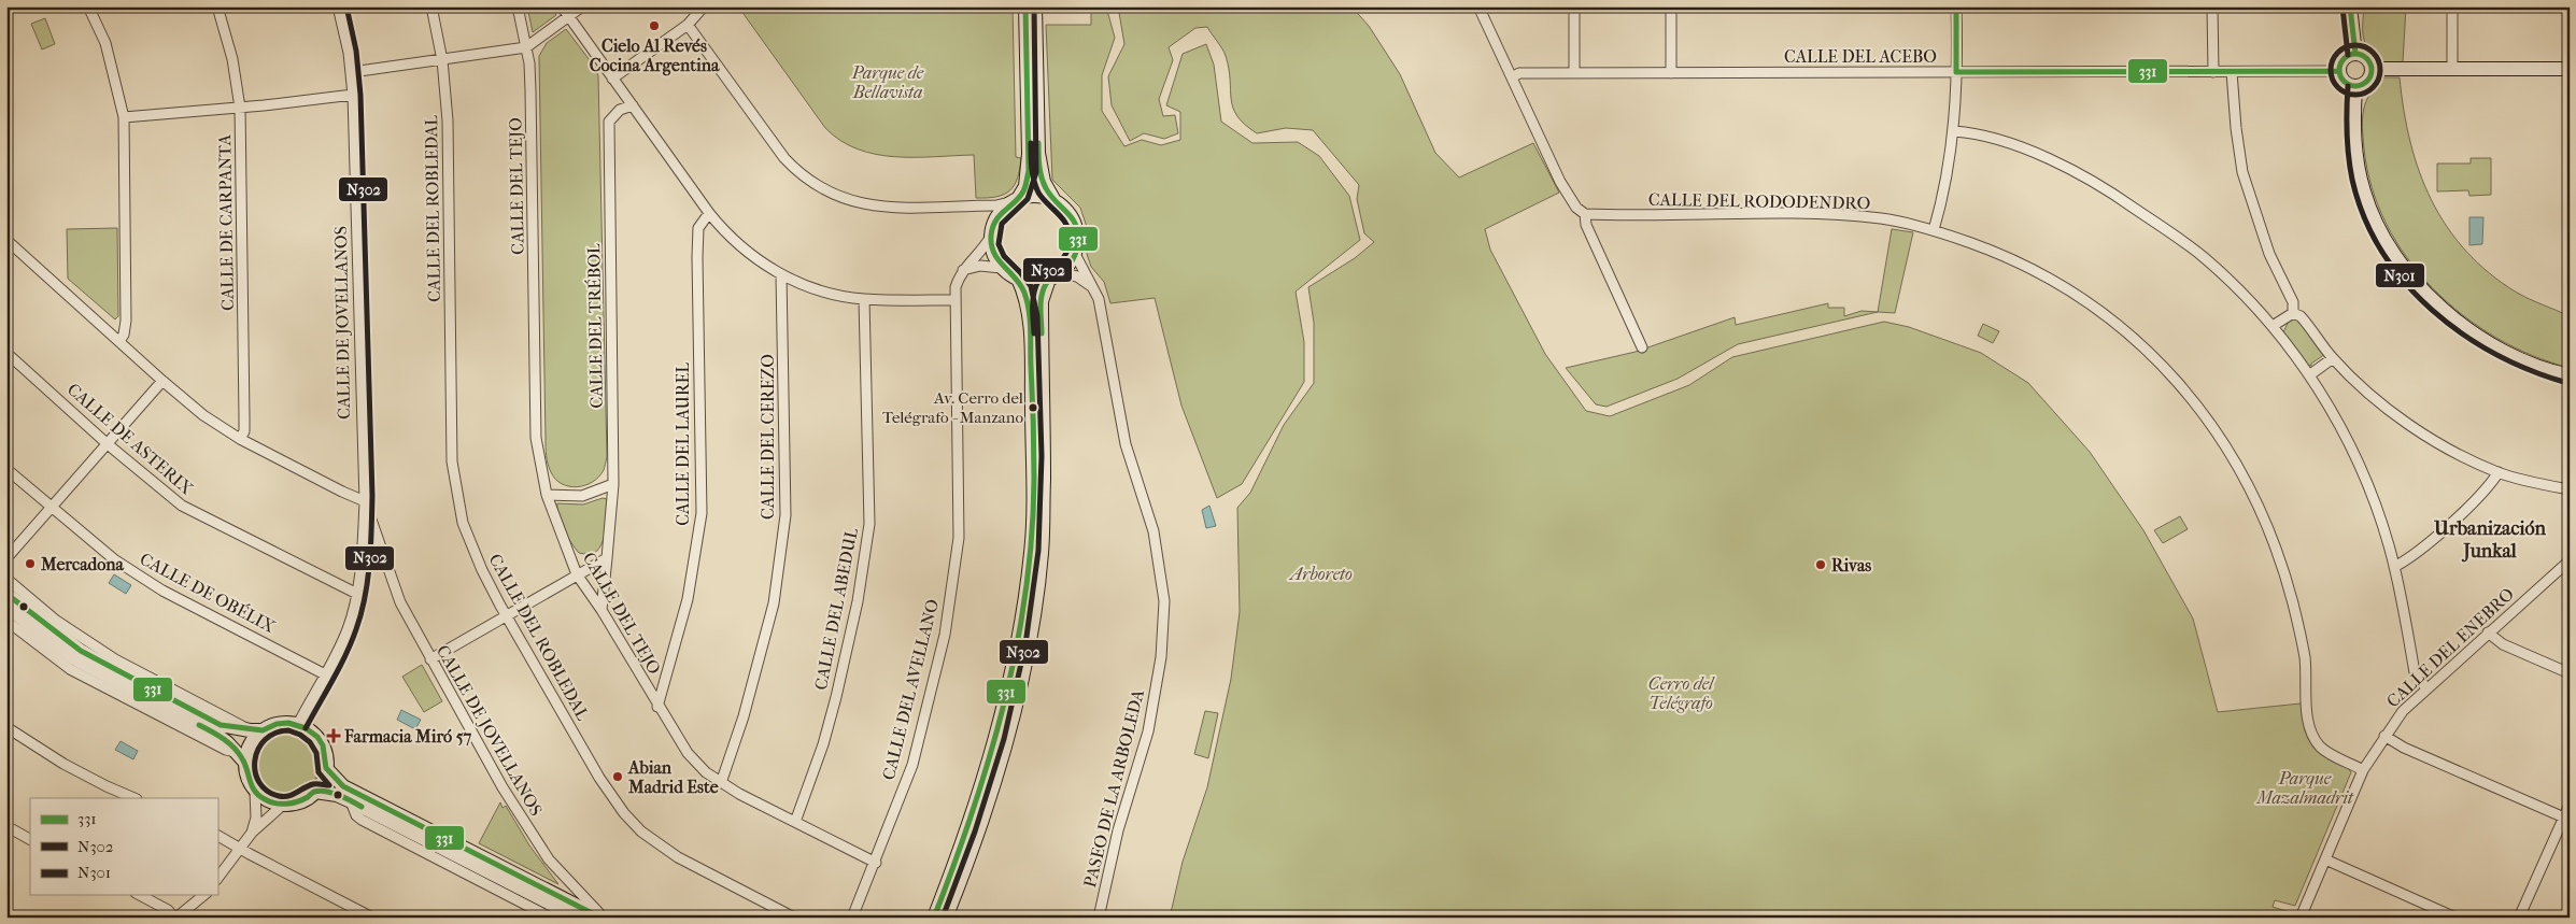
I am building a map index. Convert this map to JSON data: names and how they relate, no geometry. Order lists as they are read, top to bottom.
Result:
{
  "streets": {
    "street": [
      "CALLE DEL ACEBO",
      "CALLE DEL TEJO",
      "CALLE DEL RODODENDRO",
      "CALLE DEL ROBLEDAL",
      "CALLE DE CARPANTA",
      "CALLE DE JOVELLANOS",
      "CALLE DEL TRÉBOL",
      "CALLE DEL CEREZO",
      "CALLE DE ASTERIX",
      "CALLE DEL LAUREL",
      "CALLE DE OBÉLIX",
      "CALLE DEL ABEDUL",
      "CALLE DEL ENEBRO",
      "CALLE DEL AVELLANO",
      "PASEO DE LA ARBOLEDA"
    ]
  },
  "crossings": [
    ["CALLE DEL TEJO", "CALLE DEL TRÉBOL"],
    ["CALLE DEL TEJO", "CALLE DEL CEREZO"],
    ["CALLE DEL TEJO", "CALLE DEL LAUREL"],
    ["CALLE DEL TEJO", "CALLE DEL ABEDUL"],
    ["CALLE DEL TEJO", "CALLE DEL AVELLANO"],
    ["CALLE DEL RODODENDRO", "CALLE DEL ENEBRO"],
    ["CALLE DEL AVELLANO", "PASEO DE LA ARBOLEDA"]
  ],
  "districts": ["Urbanización Junkal"],
  "parks": [
    "Parque de Bellavista",
    "Arboreto",
    "Cerro del Telégrafo",
    "Parque Mazalmadrit"
  ],
  "places": {
    "other": [
      "Cielo Al Revés Cocina Argentina",
      "Av. Cerro del Telégrafo - Manzano",
      "Mercadona",
      "Rivas",
      "Abian Madrid Este"
    ],
    "health": ["Farmacia Miró 57"]
  },
  "lines": ["transit line 331", "transit line N302", "transit line N301"],
  "legend": ["331", "N302", "N301"]
}
